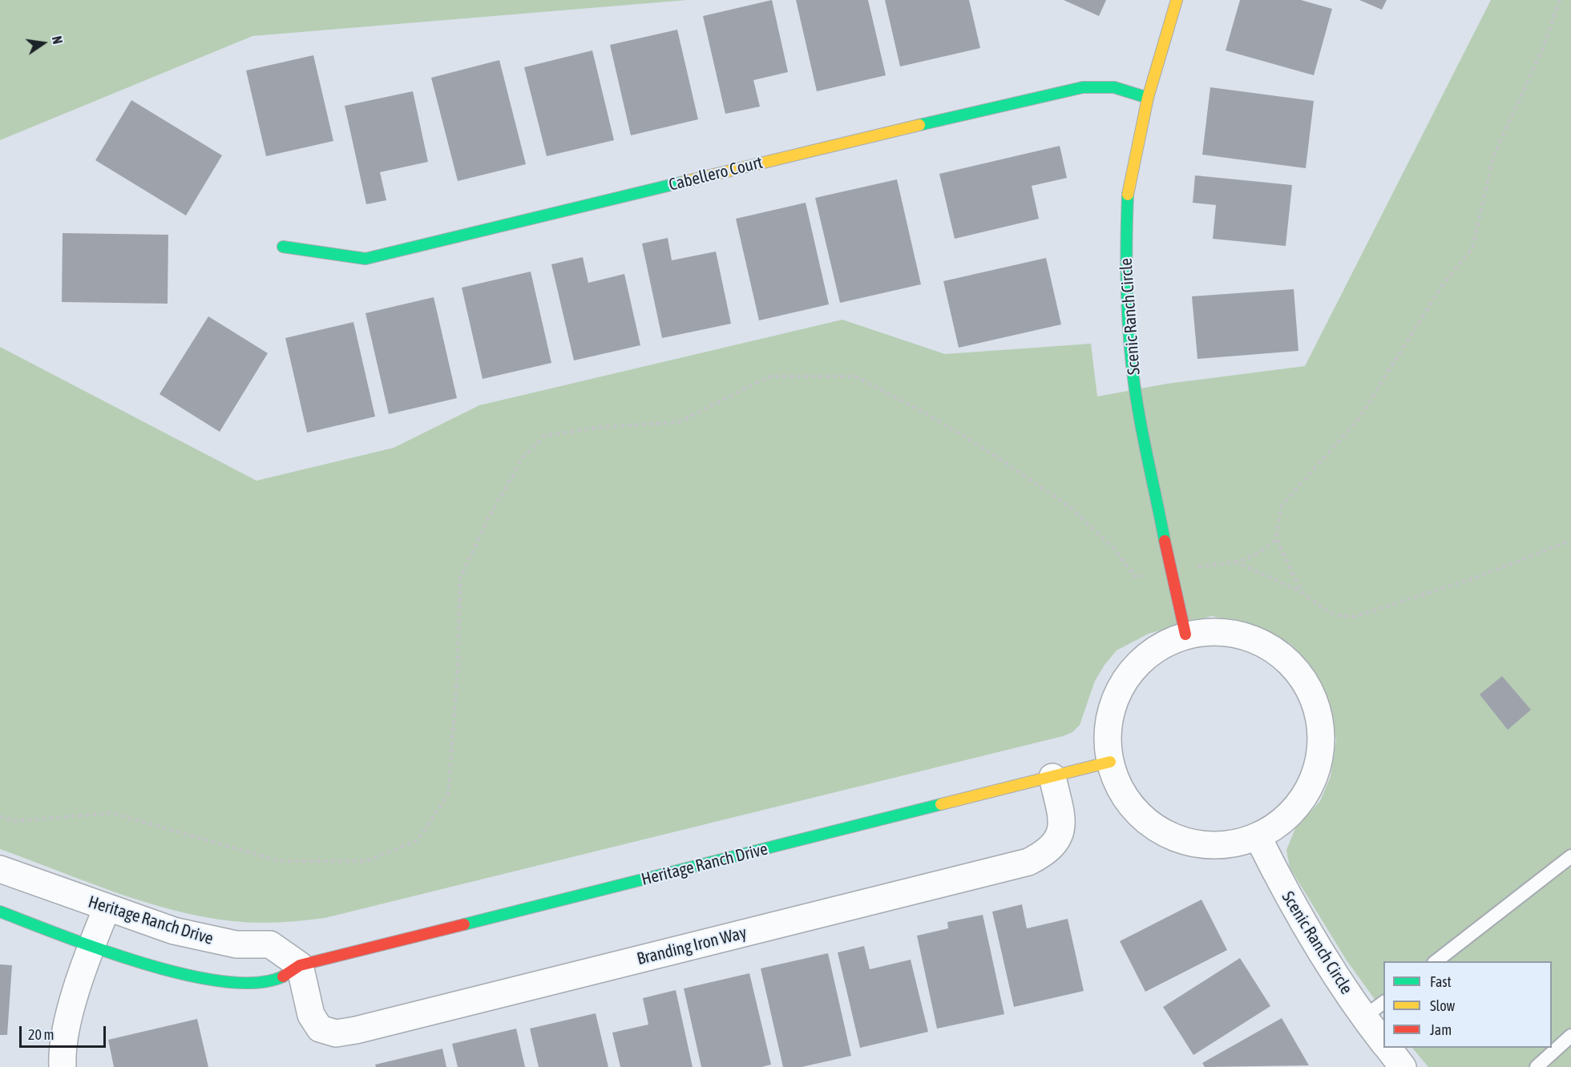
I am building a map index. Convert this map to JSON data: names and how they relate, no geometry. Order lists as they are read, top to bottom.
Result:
{
  "streets": {
    "street": [
      "Cabellero Court",
      "Scenic Ranch Circle",
      "Heritage Ranch Drive",
      "Branding Iron Way"
    ]
  },
  "crossings": [
    ["Cabellero Court", "Scenic Ranch Circle"],
    ["Heritage Ranch Drive", "Branding Iron Way"]
  ],
  "legend": ["Fast", "Slow", "Jam"],
  "scale_bar": "20 m",
  "north": "right"
}
